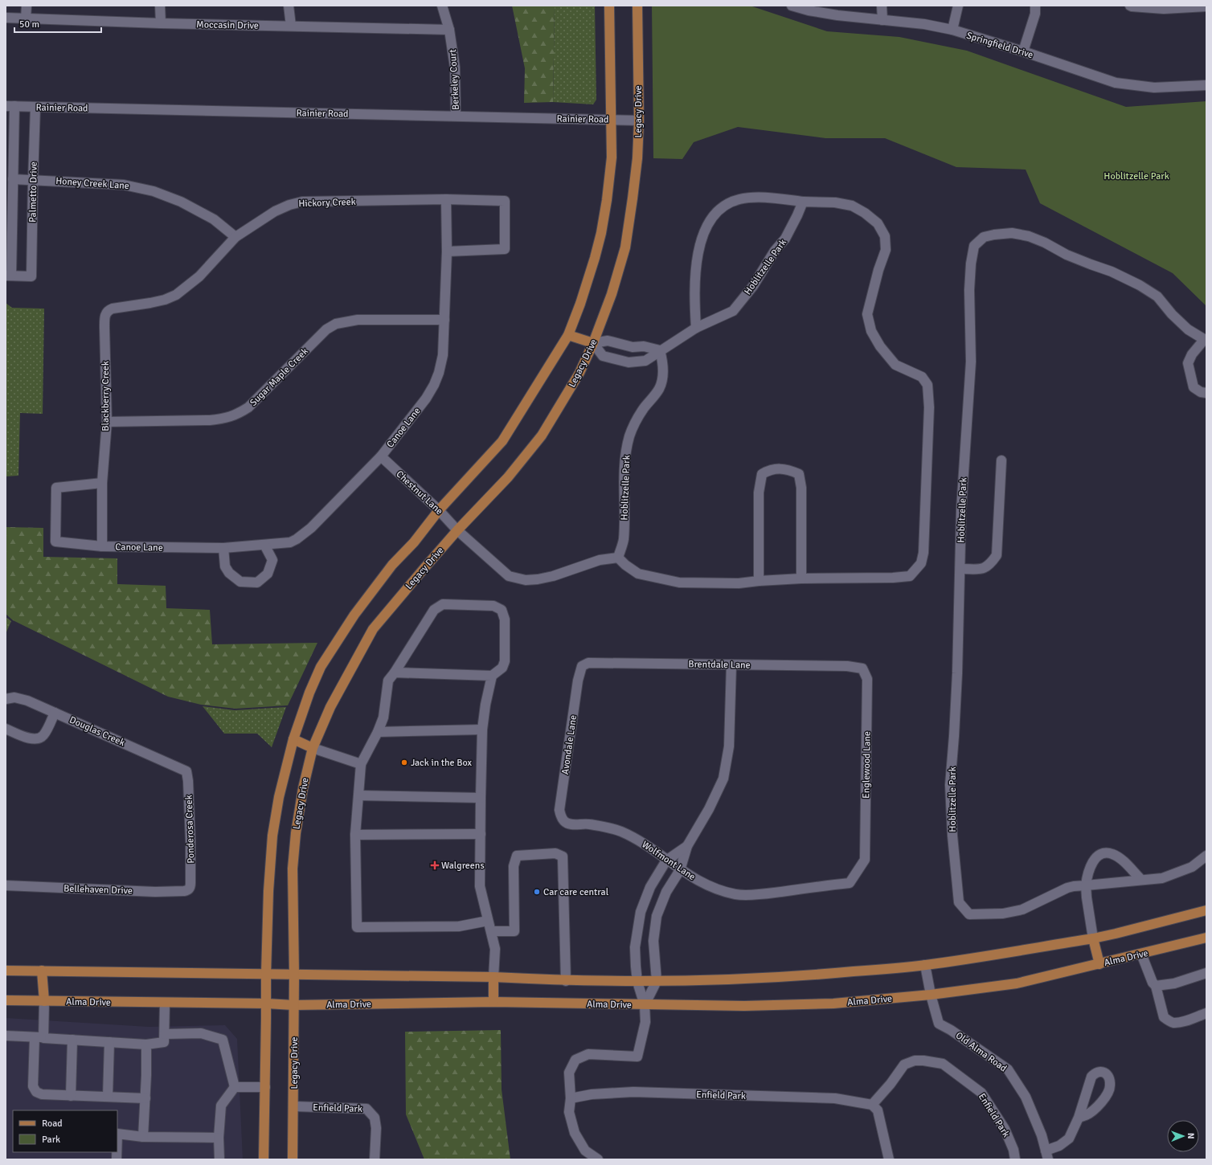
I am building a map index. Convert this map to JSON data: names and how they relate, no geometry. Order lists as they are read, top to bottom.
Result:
{
  "streets": {
    "main road": ["Legacy Drive", "Alma Drive"],
    "street": [
      "Moccasin Drive",
      "Springfield Drive",
      "Berkeley Court",
      "Rainier Road",
      "Honey Creek Lane",
      "Palmetto Drive",
      "Hickory Creek",
      "Hoblitzelle Park",
      "Sugar Maple Creek",
      "Blackberry Creek",
      "Canoe Lane",
      "Chestnut Lane",
      "Brentdale Lane",
      "Douglas Creek",
      "Avondale Lane",
      "Englewood Lane",
      "Ponderosa Creek",
      "Wolfmont Lane",
      "Bellehaven Drive",
      "Old Alma Road",
      "Enfield Park"
    ]
  },
  "crossings": [
    ["Moccasin Drive", "Berkeley Court"],
    ["Berkeley Court", "Rainier Road"],
    ["Rainier Road", "Legacy Drive"],
    ["Rainier Road", "Palmetto Drive"],
    ["Legacy Drive", "Hoblitzelle Park"],
    ["Legacy Drive", "Chestnut Lane"],
    ["Legacy Drive", "Alma Drive"],
    ["Legacy Drive", "Enfield Park"],
    ["Honey Creek Lane", "Palmetto Drive"],
    ["Honey Creek Lane", "Hickory Creek"],
    ["Hickory Creek", "Blackberry Creek"],
    ["Hickory Creek", "Canoe Lane"],
    ["Sugar Maple Creek", "Blackberry Creek"],
    ["Sugar Maple Creek", "Canoe Lane"],
    ["Blackberry Creek", "Canoe Lane"],
    ["Canoe Lane", "Chestnut Lane"],
    ["Brentdale Lane", "Avondale Lane"],
    ["Brentdale Lane", "Englewood Lane"],
    ["Douglas Creek", "Ponderosa Creek"],
    ["Avondale Lane", "Wolfmont Lane"],
    ["Englewood Lane", "Wolfmont Lane"],
    ["Ponderosa Creek", "Bellehaven Drive"],
    ["Alma Drive", "Old Alma Road"]
  ],
  "parks": ["Hoblitzelle Park"],
  "places": {
    "other": ["Jack in the Box", "Car care central"],
    "health": ["Walgreens"]
  },
  "legend": ["Road", "Park"],
  "scale_bar": "50 m",
  "north": "right"
}
